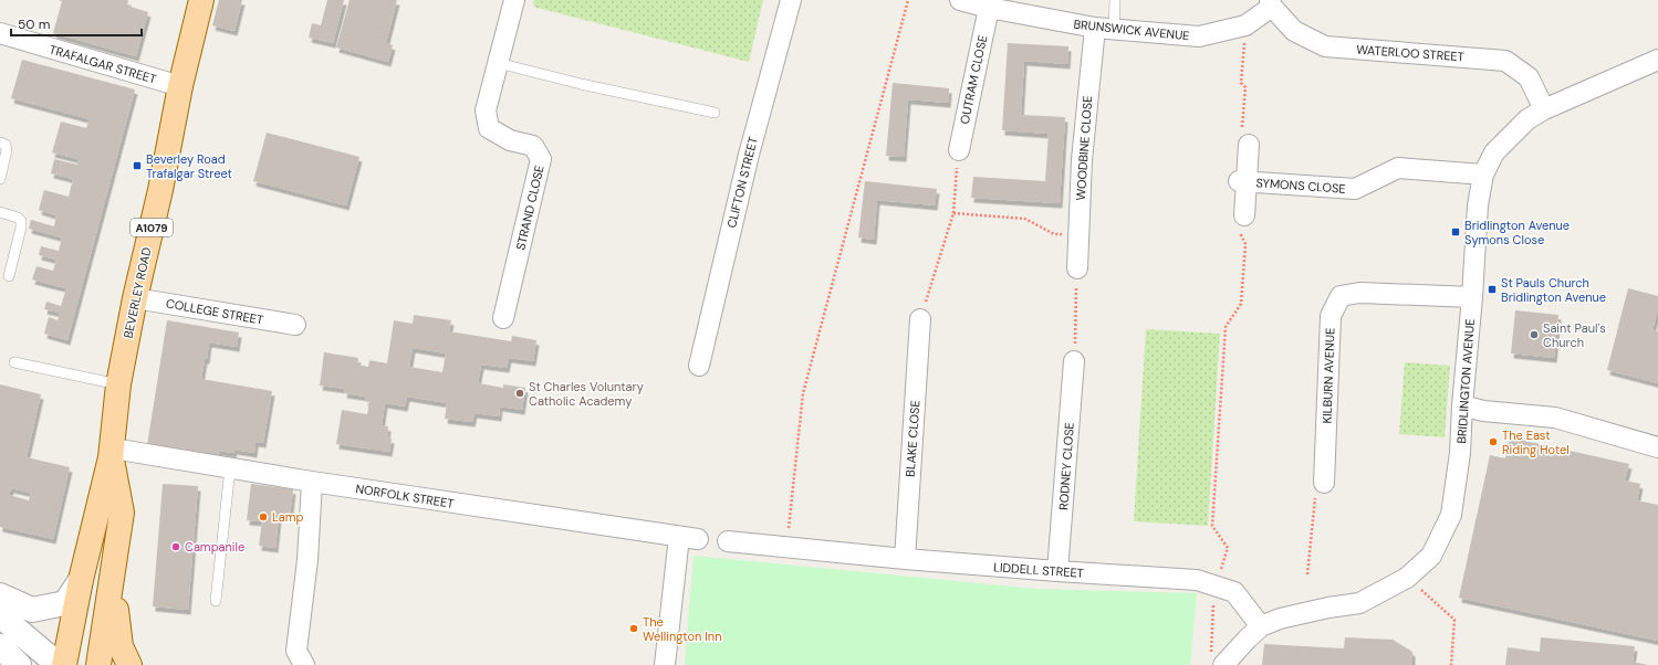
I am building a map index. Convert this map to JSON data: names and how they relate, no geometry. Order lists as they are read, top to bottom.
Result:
{
  "streets": {
    "main road": ["A1079", "BEVERLEY ROAD"],
    "street": [
      "BRUNSWICK AVENUE",
      "WATERLOO STREET",
      "TRAFALGAR STREET",
      "OUTRAM CLOSE",
      "WOODBINE CLOSE",
      "CLIFTON STREET",
      "SYMONS CLOSE",
      "STRAND CLOSE",
      "COLLEGE STREET",
      "KILBURN AVENUE",
      "BRIDLINGTON AVENUE",
      "BLAKE CLOSE",
      "RODNEY CLOSE",
      "NORFOLK STREET",
      "LIDDELL STREET"
    ]
  },
  "crossings": [
    ["BRUNSWICK AVENUE", "WATERLOO STREET"],
    ["BRUNSWICK AVENUE", "OUTRAM CLOSE"],
    ["BRUNSWICK AVENUE", "WOODBINE CLOSE"],
    ["WATERLOO STREET", "BRIDLINGTON AVENUE"],
    ["TRAFALGAR STREET", "BEVERLEY ROAD"],
    ["SYMONS CLOSE", "BRIDLINGTON AVENUE"],
    ["BEVERLEY ROAD", "COLLEGE STREET"],
    ["BEVERLEY ROAD", "NORFOLK STREET"],
    ["KILBURN AVENUE", "BRIDLINGTON AVENUE"],
    ["BRIDLINGTON AVENUE", "LIDDELL STREET"],
    ["BLAKE CLOSE", "LIDDELL STREET"],
    ["RODNEY CLOSE", "LIDDELL STREET"]
  ],
  "places": {
    "transit": ["Beverley Road Trafalgar Street", "Bridlington Avenue Symons Close", "St Pauls Church Bridlington Avenue"],
    "other": [
      "Saint Paul's Church",
      "St Charles Voluntary Catholic Academy",
      "The East Riding Hotel",
      "Lamp",
      "Campanile",
      "The Wellington Inn"
    ]
  },
  "scale_bar": "50 m"
}
